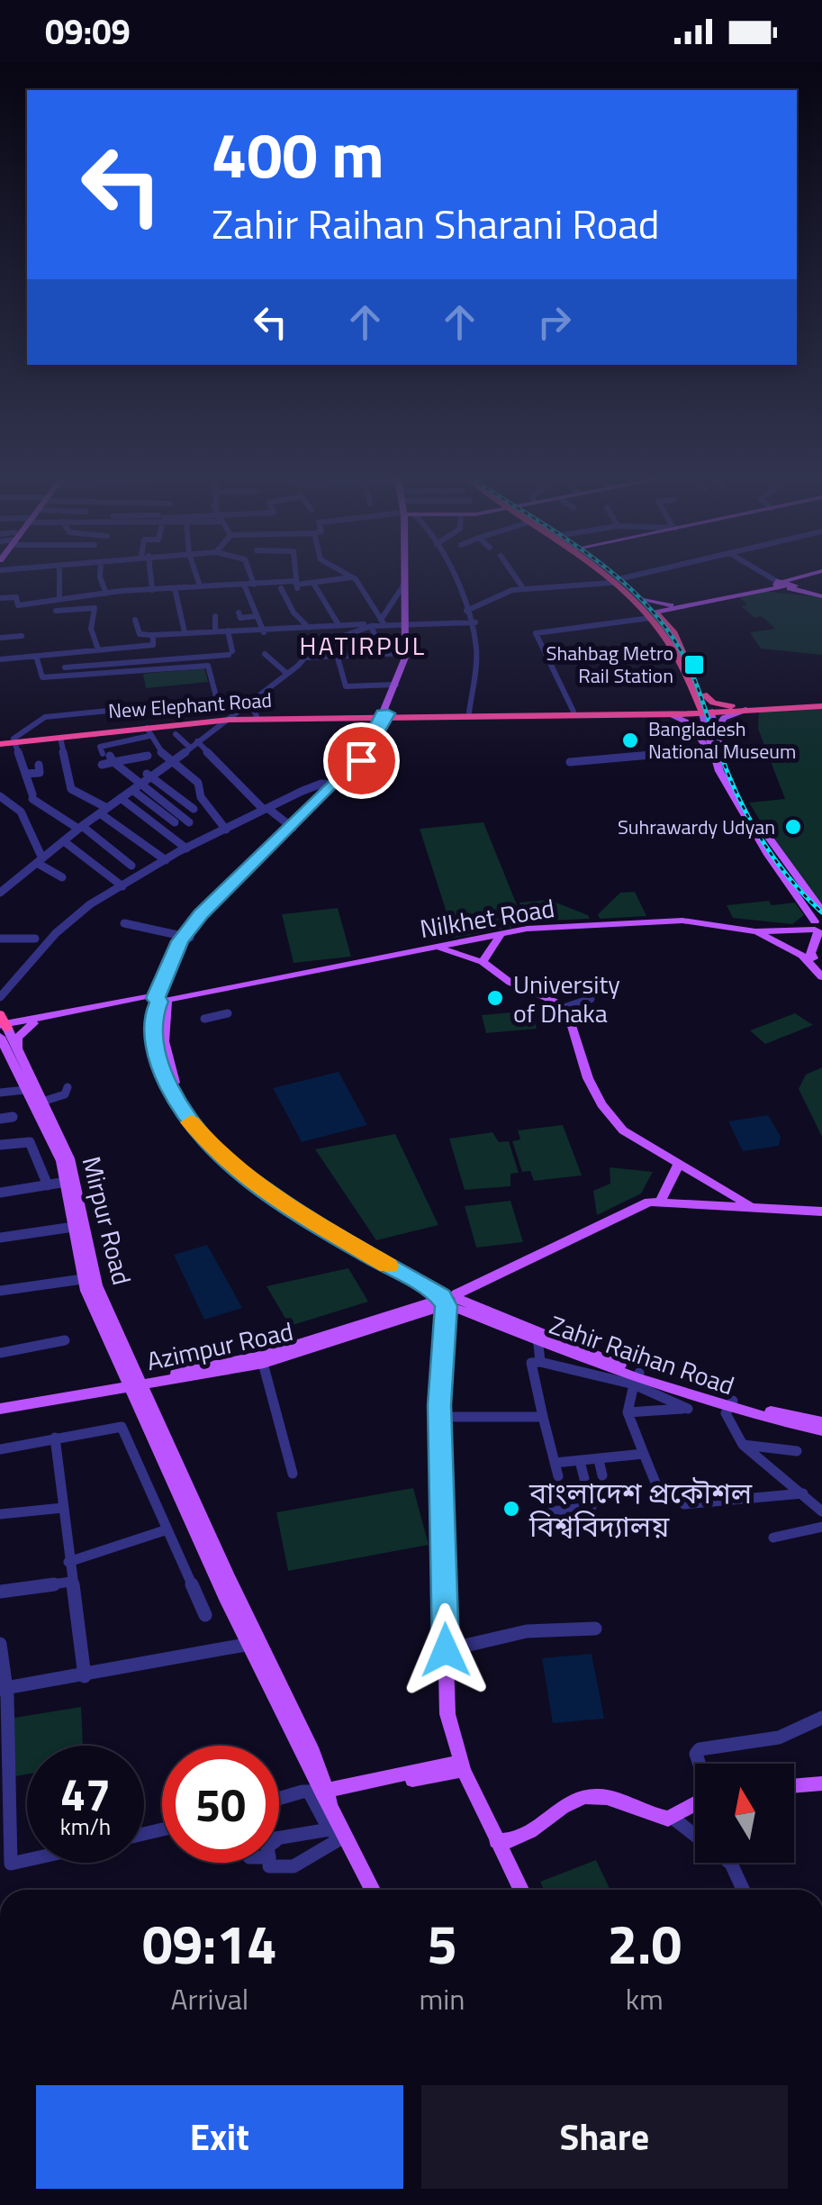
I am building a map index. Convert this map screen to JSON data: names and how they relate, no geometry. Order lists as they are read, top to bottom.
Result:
{
  "streets": {
    "highway": ["New Elephant Road"],
    "main road": [
      "Nilkhet Road",
      "Mirpur Road",
      "Azimpur Road",
      "Zahir Raihan Road"
    ]
  },
  "crossings": [
    ["New Elephant Road", "Zahir Raihan Road"],
    ["Nilkhet Road", "Mirpur Road"],
    ["Nilkhet Road", "Zahir Raihan Road"],
    ["Mirpur Road", "Azimpur Road"],
    ["Azimpur Road", "Zahir Raihan Road"]
  ],
  "districts": ["HATIRPUL"],
  "places": {
    "transit": ["Shahbag Metro Rail Station"],
    "other": [
      "Bangladesh National Museum",
      "Suhrawardy Udyan",
      "University of Dhaka",
      "বাংলাদেশ প্রকৌশল বিশ্ববিদ্যালয়"
    ]
  },
  "north": "top",
  "page": {
    "status": "09:09",
    "turn": ["400 m", "Zahir Raihan Sharani Road"],
    "speed": "47 km/h",
    "limit": "50",
    "eta": [
      "09:14",
      "Arrival",
      "5",
      "min",
      "2.0",
      "km"
    ],
    "buttons": ["Exit", "Share"]
  }
}
